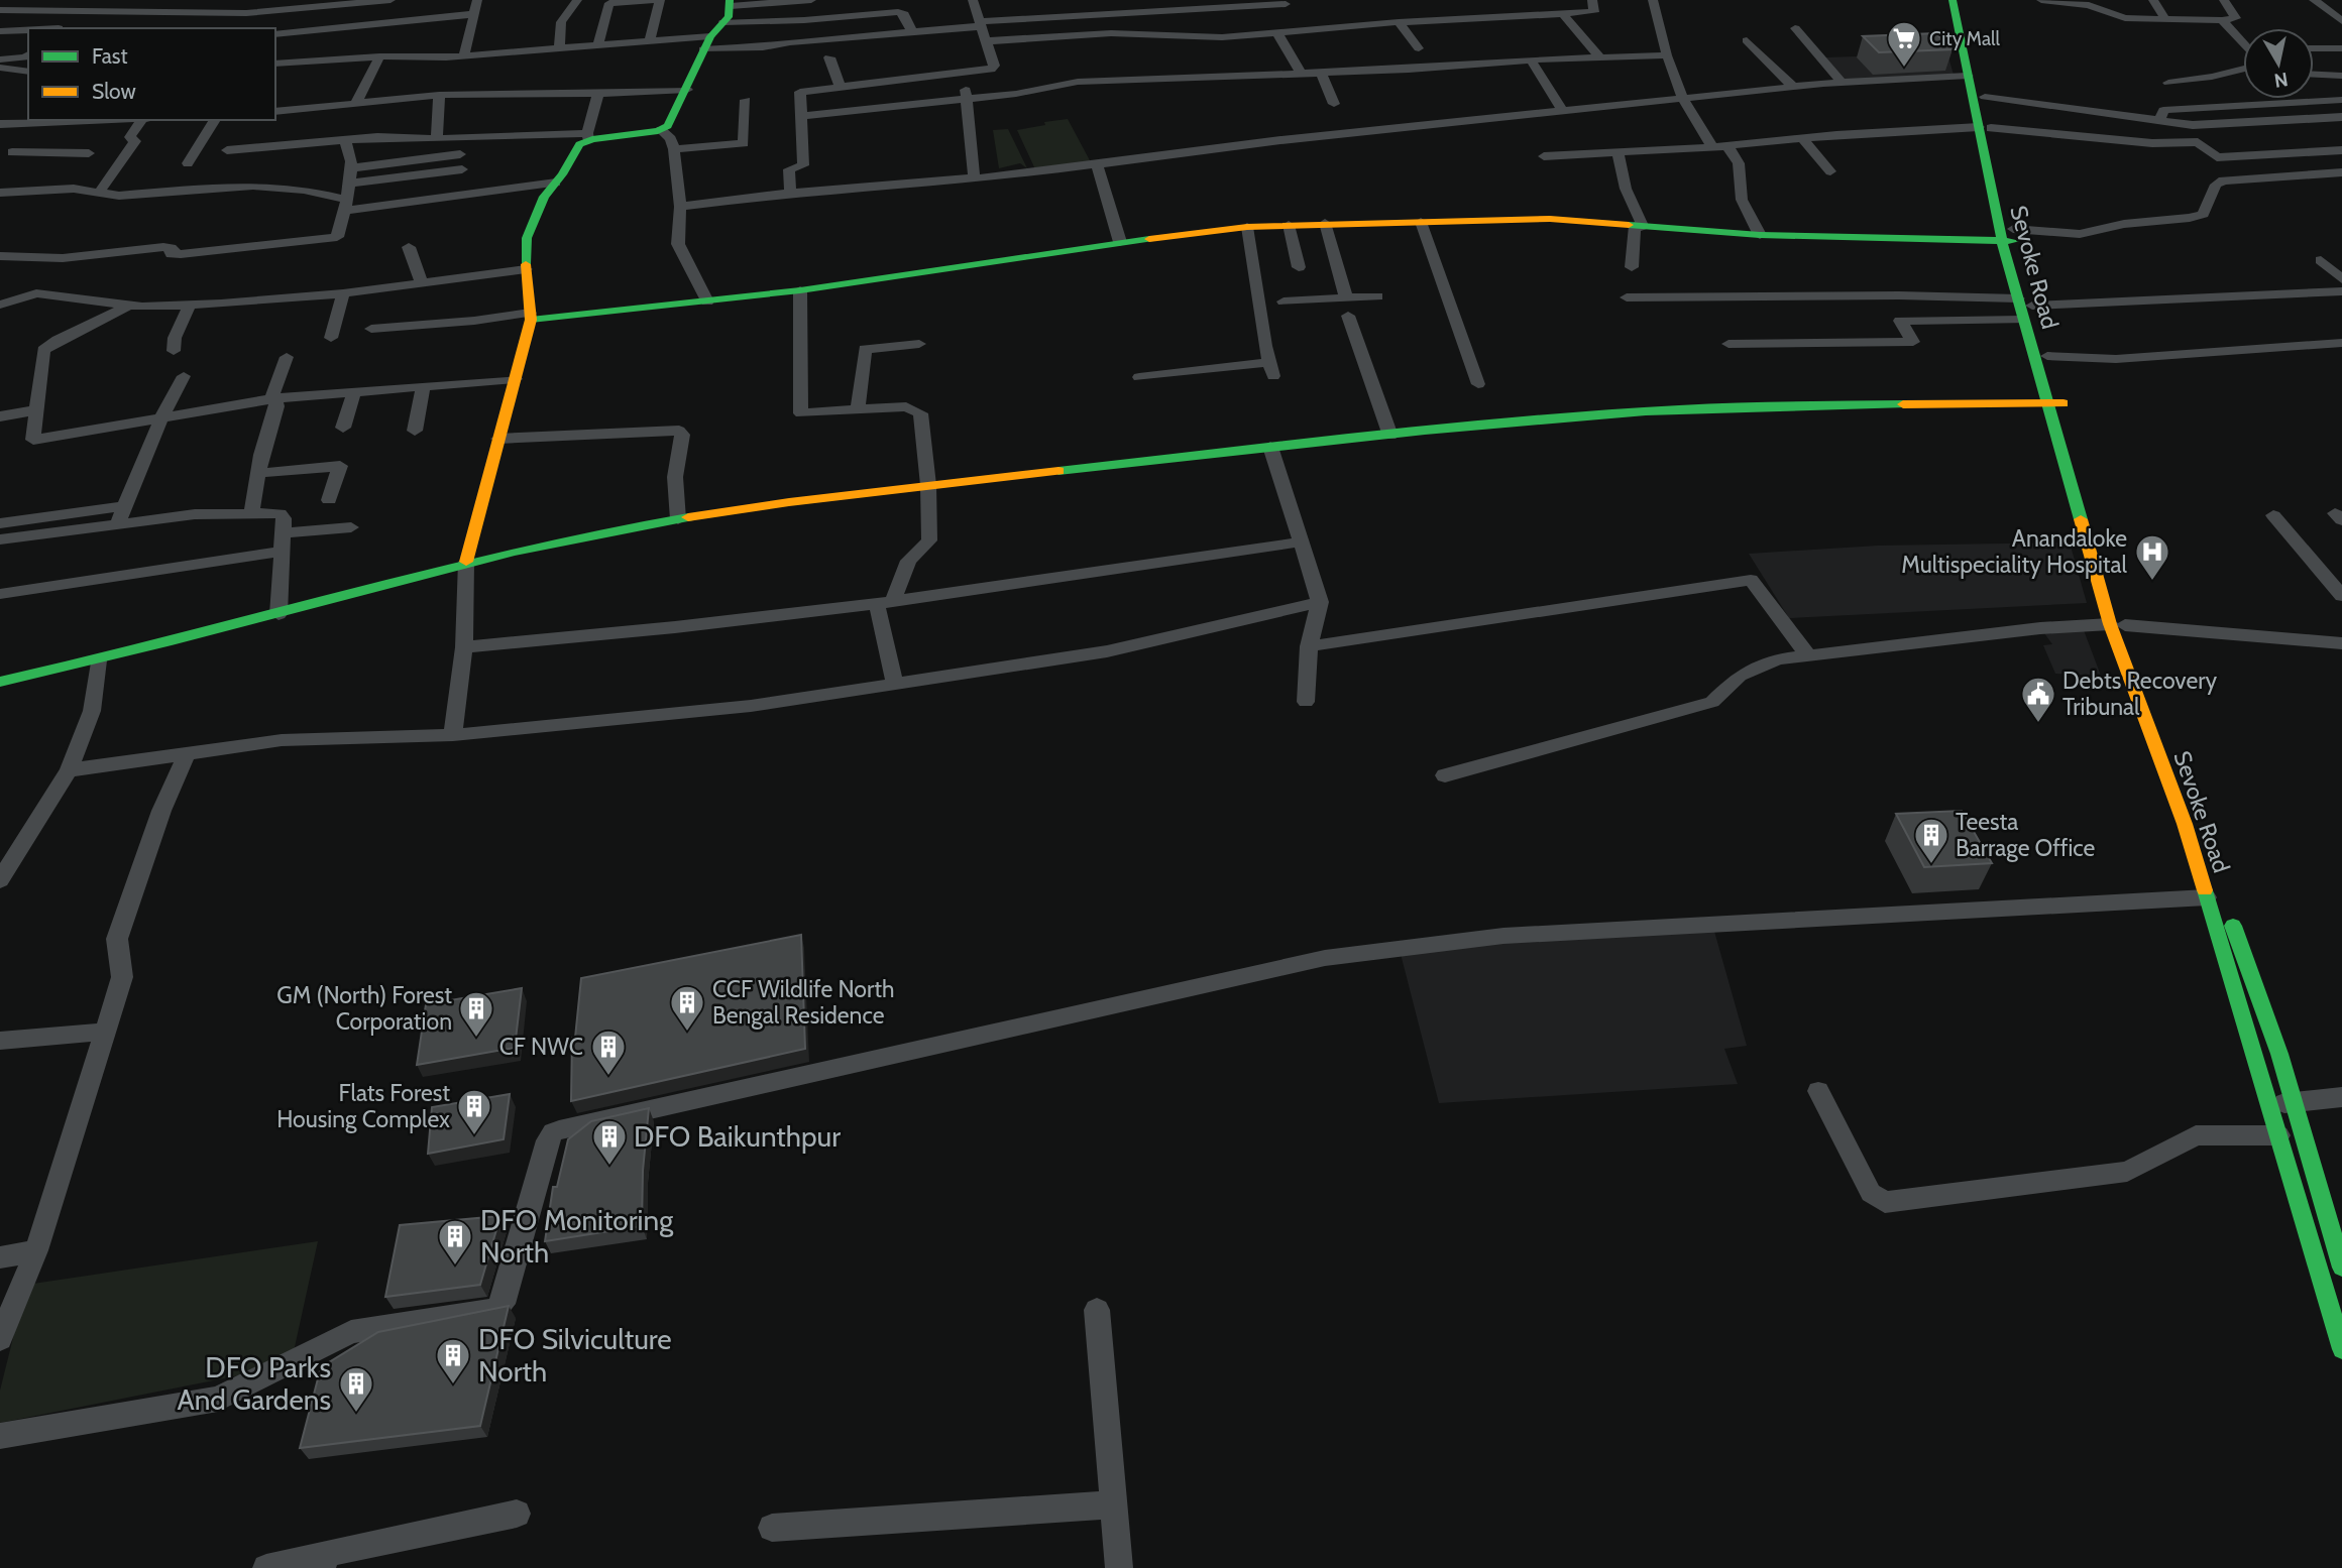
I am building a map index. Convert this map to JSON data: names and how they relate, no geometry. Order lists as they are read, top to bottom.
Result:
{
  "streets": {
    "street": ["Sevoke Road"]
  },
  "places": {
    "supermarket": ["City Mall"],
    "hospital": ["Anandaloke Multispeciality Hospital"],
    "public building": ["Debts Recovery Tribunal"],
    "building": [
      "Teesta Barrage Office",
      "CCF Wildlife North Bengal Residence",
      "GM (North) Forest Corporation",
      "CF NWC",
      "Flats Forest Housing Complex",
      "DFO Baikunthpur",
      "DFO Monitoring North",
      "DFO Silviculture North",
      "DFO Parks And Gardens"
    ]
  },
  "legend": ["Fast", "Slow"],
  "north": "bottom"
}
